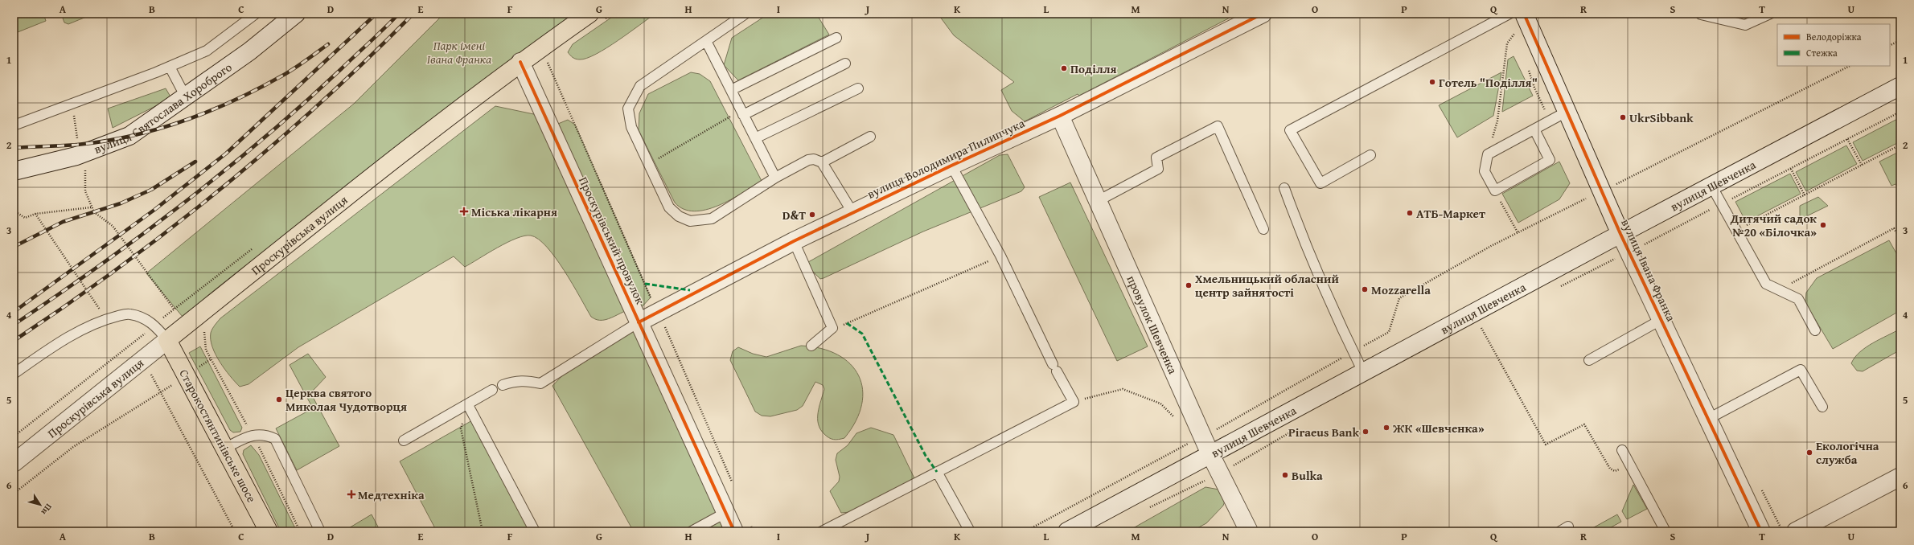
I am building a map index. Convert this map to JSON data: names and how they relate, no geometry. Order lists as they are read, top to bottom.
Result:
{
  "streets": {
    "main road": ["Проскурівська вулиця", "Старокостянтинівське шосе"],
    "street": [
      "вулиця Святослава Хороброго",
      "вулиця Володимира Пилипчука",
      "вулиця Шевченка",
      "Проскурівський провулок",
      "вулиця Івана Франка",
      "провулок Шевченка"
    ]
  },
  "crossings": [
    ["вулиця Володимира Пилипчука", "Проскурівський провулок"],
    ["вулиця Володимира Пилипчука", "провулок Шевченка"],
    ["вулиця Шевченка", "вулиця Івана Франка"],
    ["вулиця Шевченка", "провулок Шевченка"],
    ["Проскурівська вулиця", "Проскурівський провулок"],
    ["Проскурівська вулиця", "Старокостянтинівське шосе"]
  ],
  "parks": ["Парк імені Івана Франка"],
  "places": {
    "other": [
      "Поділля",
      "Готель \"Поділля\"",
      "UkrSibbank",
      "АТБ-Маркет",
      "D&T",
      "Дитячий садок №20 «Білочка»",
      "Хмельницький обласний центр зайнятості",
      "Mozzarella",
      "Церква святого Миколая Чудотворця",
      "ЖК «Шевченка»",
      "Piraeus Bank",
      "Екологічна служба",
      "Bulka"
    ],
    "health": ["Міська лікарня", "Медтехніка"]
  },
  "legend": ["Велодоріжка", "Стежка"],
  "north": "bottom right",
  "grid": {
    "columns": [
      "A",
      "B",
      "C",
      "D",
      "E",
      "F",
      "G",
      "H",
      "I",
      "J",
      "K",
      "L",
      "M",
      "N",
      "O",
      "P",
      "Q",
      "R",
      "S",
      "T",
      "U"
    ],
    "rows": [
      "1",
      "2",
      "3",
      "4",
      "5",
      "6"
    ]
  }
}
